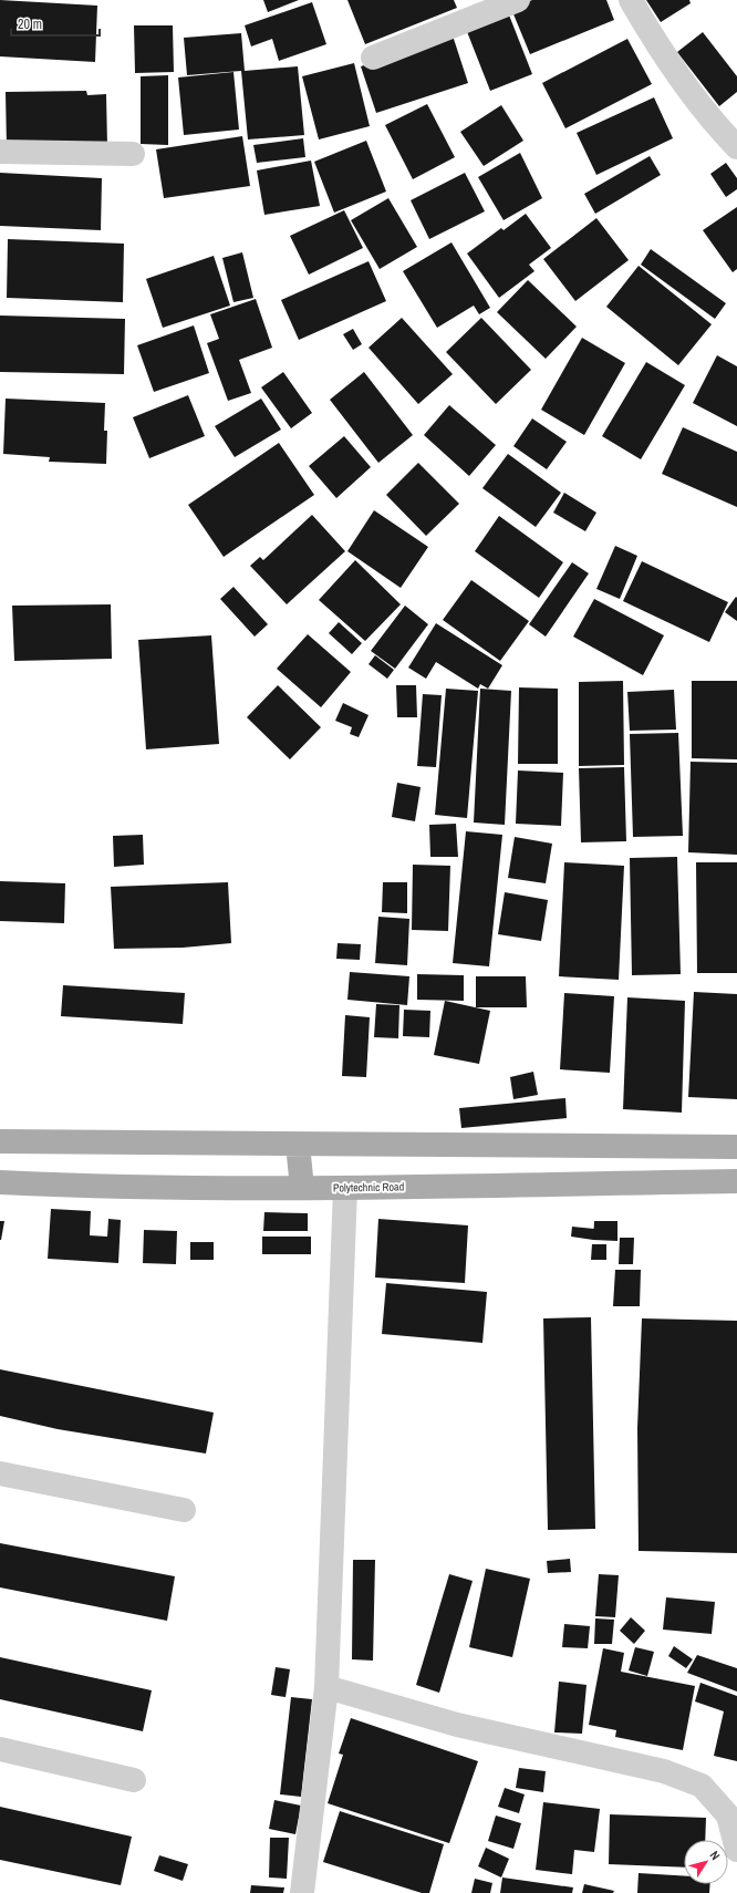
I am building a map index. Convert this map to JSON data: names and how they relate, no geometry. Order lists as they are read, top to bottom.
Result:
{
  "streets": {
    "main road": ["Polytechnic Road"]
  },
  "scale_bar": "20 m",
  "north": "top right"
}
